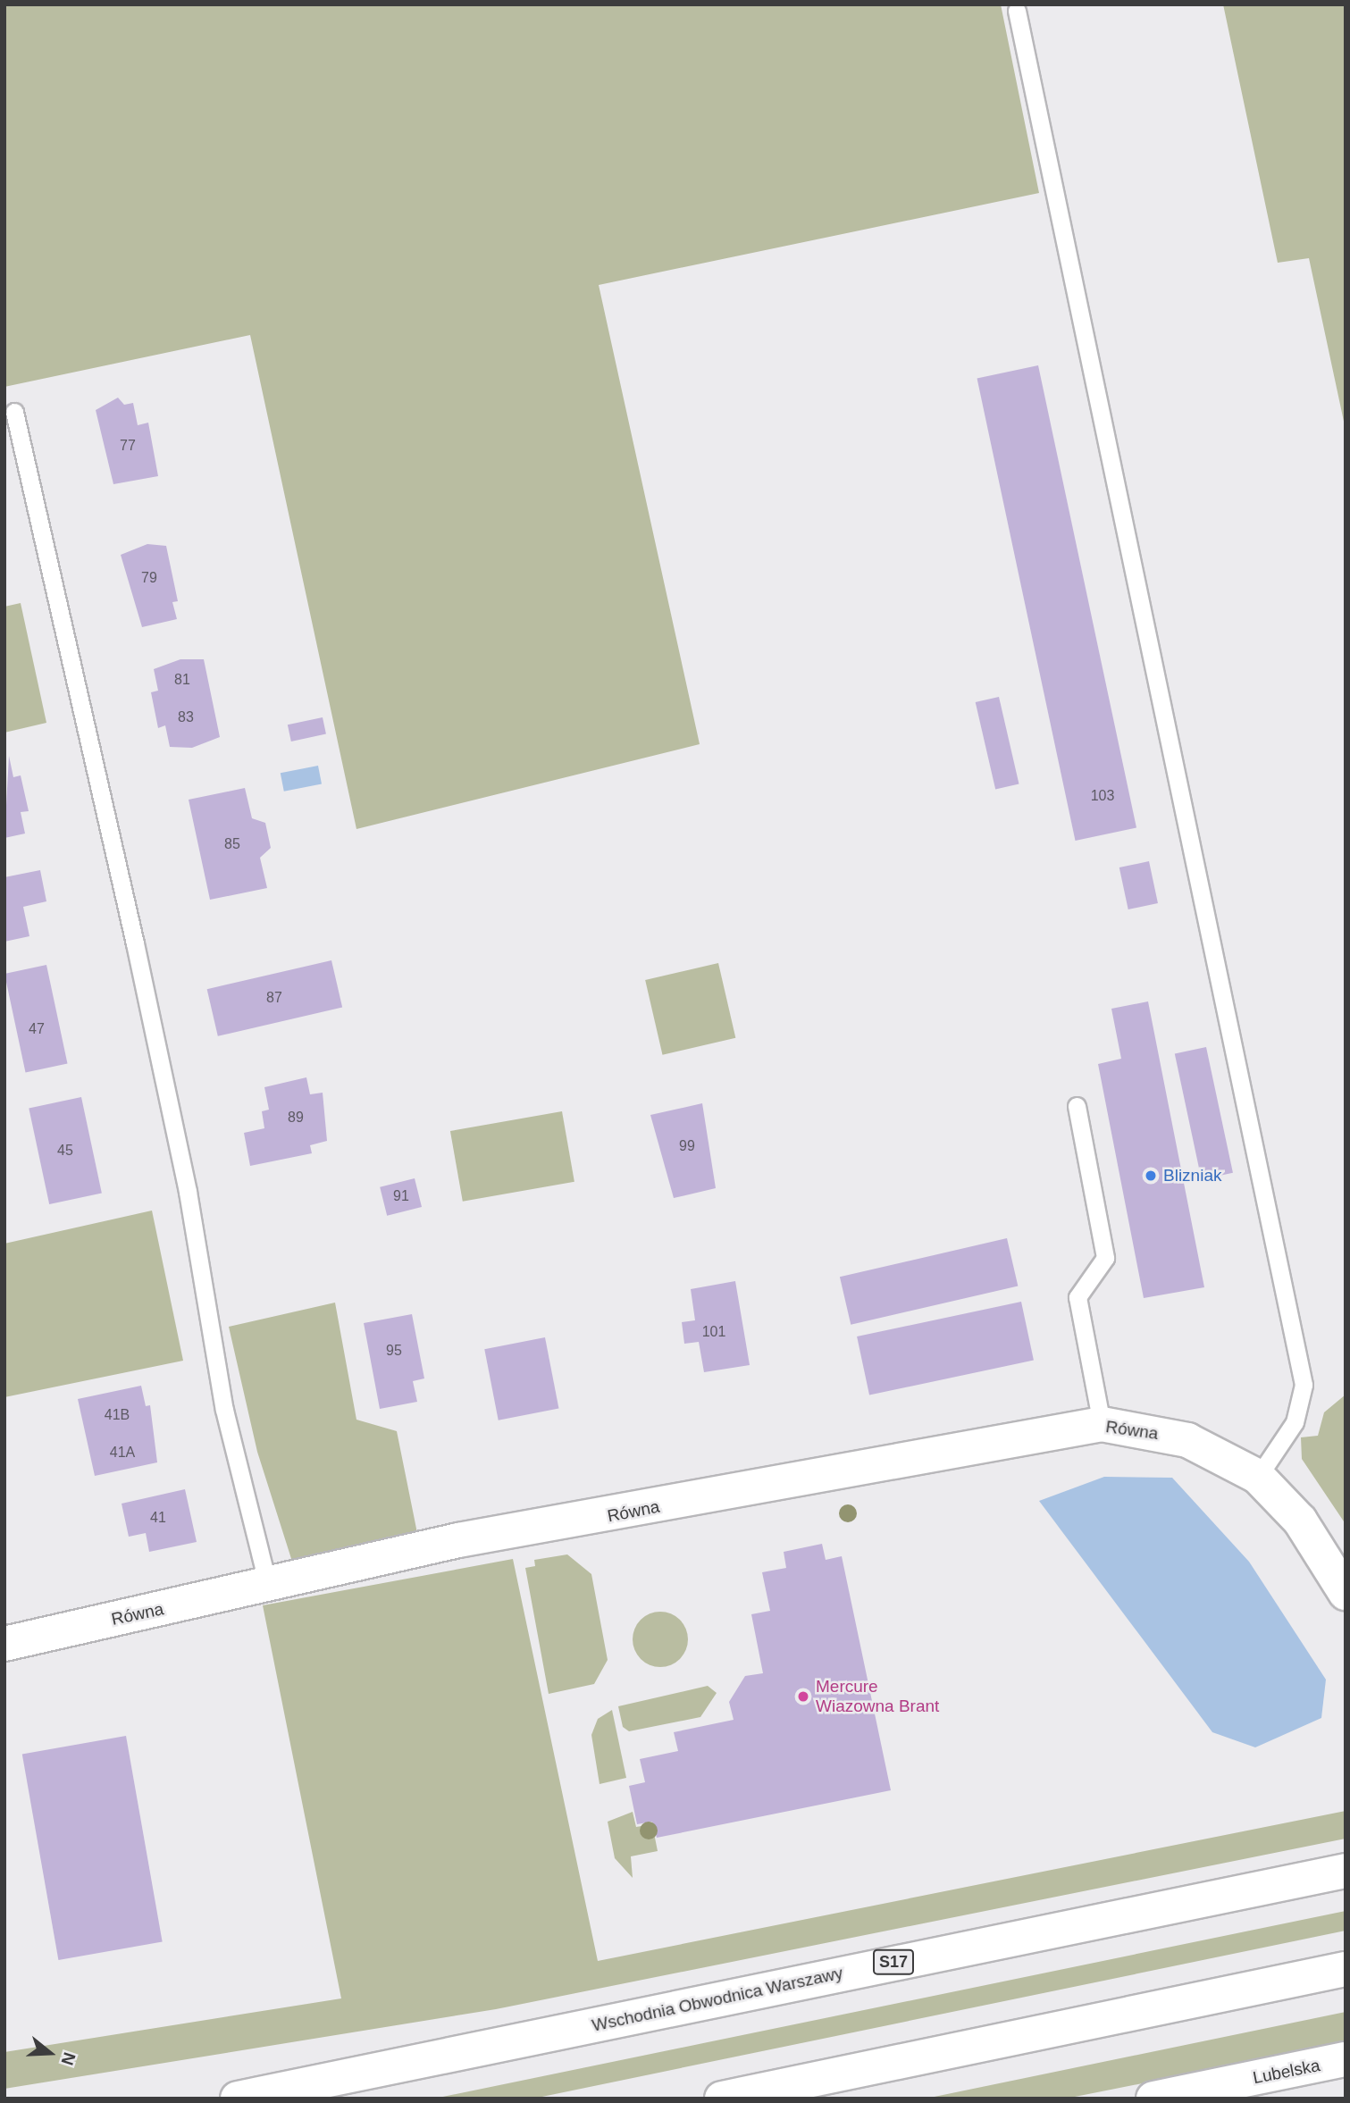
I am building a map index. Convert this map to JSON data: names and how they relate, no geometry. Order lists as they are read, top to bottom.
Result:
{
  "streets": {
    "main road": [
      "Równa",
      "S17",
      "Wschodnia Obwodnica Warszawy",
      "Lubelska"
    ]
  },
  "places": ["Blizniak", "Mercure Wiazowna Brant"],
  "house_numbers": [
    "77",
    "79",
    "81",
    "83",
    "103",
    "85",
    "87",
    "47",
    "89",
    "99",
    "45",
    "91",
    "101",
    "95",
    "41B",
    "41A",
    "41"
  ],
  "north": "right"
}
